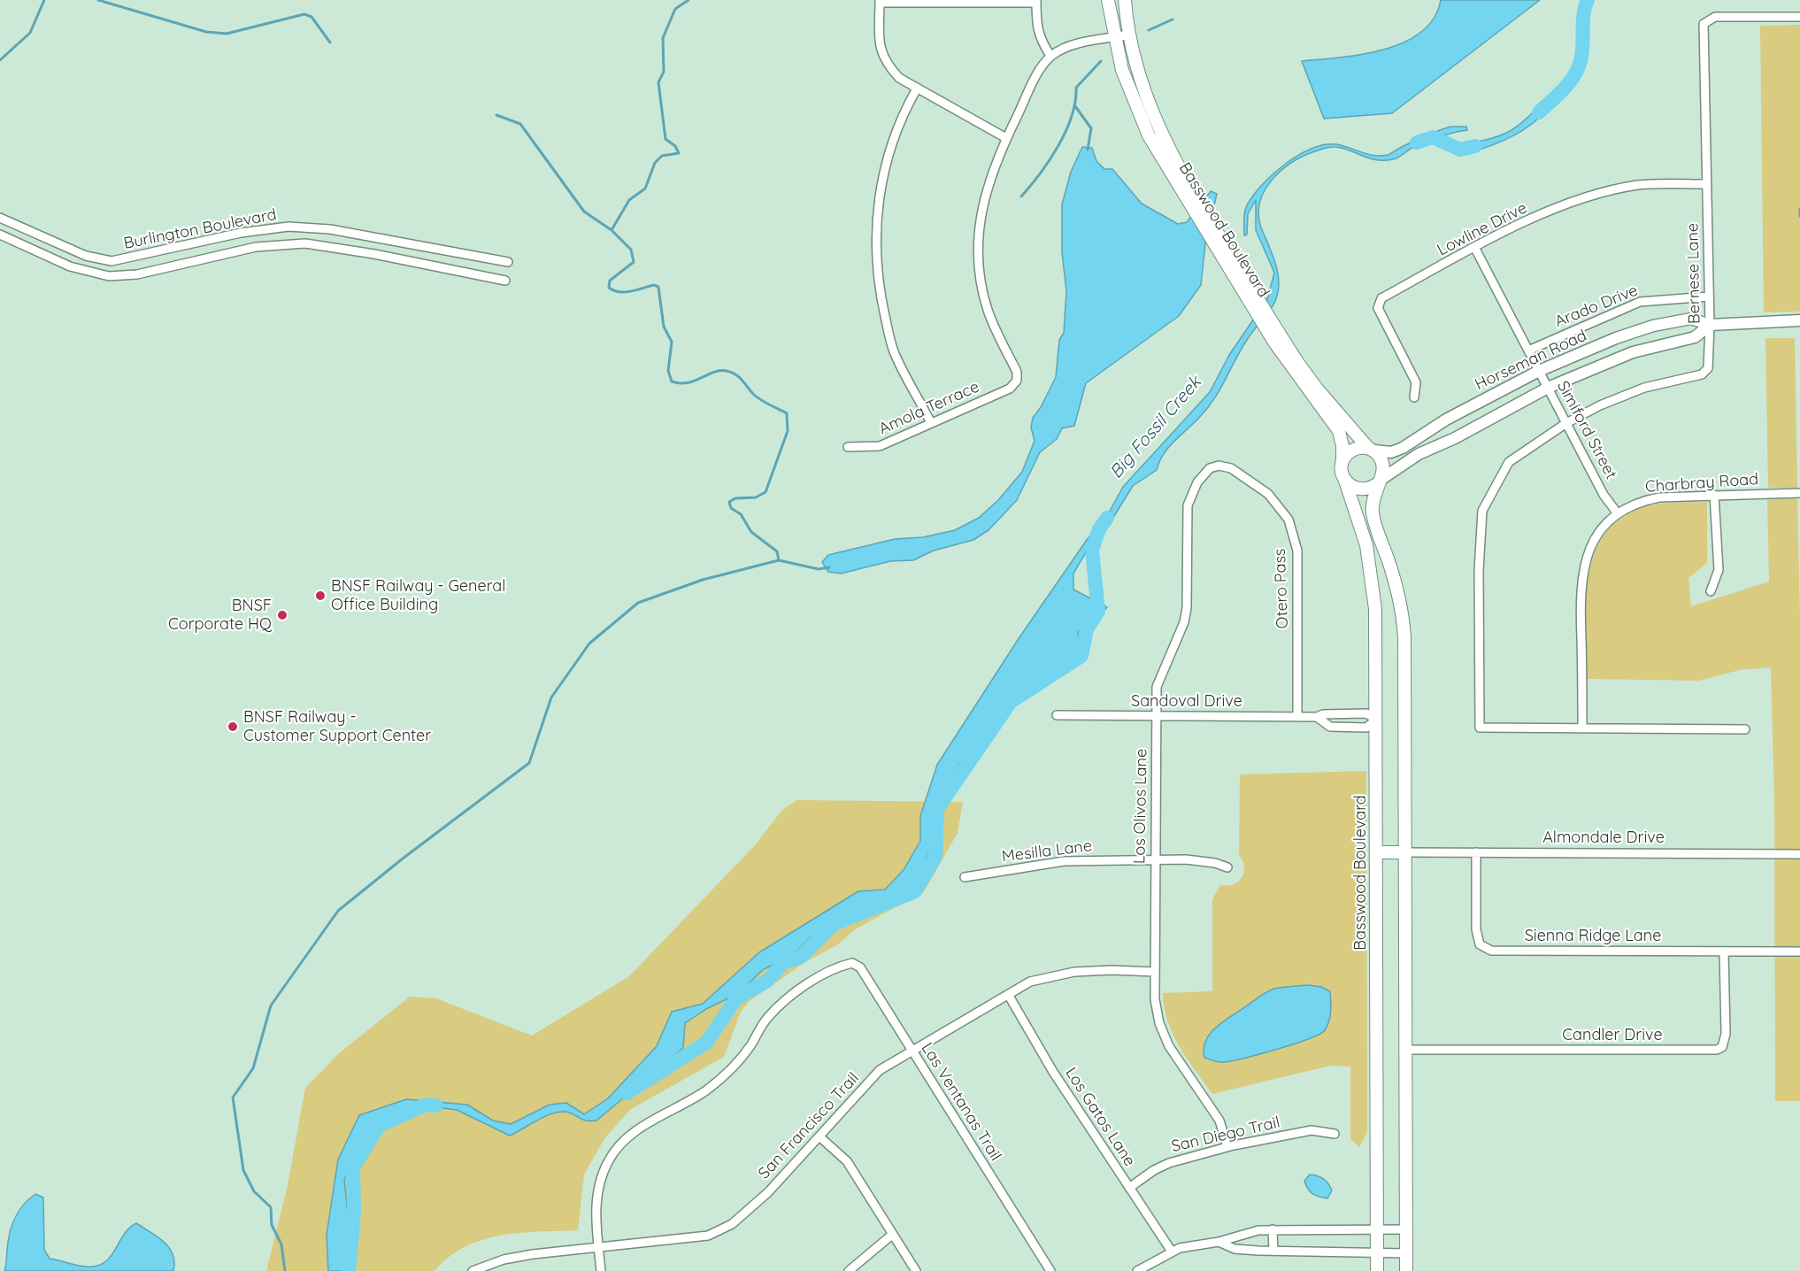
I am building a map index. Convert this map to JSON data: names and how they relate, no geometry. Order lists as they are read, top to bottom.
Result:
{
  "streets": {
    "main road": ["Basswood Boulevard"],
    "street": [
      "Burlington Boulevard",
      "Lowline Drive",
      "Bernese Lane",
      "Arado Drive",
      "Horseman Road",
      "Amola Terrace",
      "Simiford Street",
      "Charbray Road",
      "Otero Pass",
      "Sandoval Drive",
      "Los Olivos Lane",
      "Almondale Drive",
      "Mesilla Lane",
      "Sienna Ridge Lane",
      "Candler Drive",
      "Las Ventanas Trail",
      "Los Gatos Lane",
      "San Francisco Trail",
      "San Diego Trail"
    ]
  },
  "crossings": [
    ["Lowline Drive", "Bernese Lane"],
    ["Lowline Drive", "Simiford Street"],
    ["Basswood Boulevard", "Horseman Road"],
    ["Basswood Boulevard", "Sandoval Drive"],
    ["Bernese Lane", "Arado Drive"],
    ["Bernese Lane", "Horseman Road"],
    ["Bernese Lane", "Simiford Street"],
    ["Arado Drive", "Simiford Street"],
    ["Horseman Road", "Simiford Street"],
    ["Simiford Street", "Charbray Road"],
    ["Otero Pass", "Sandoval Drive"],
    ["Otero Pass", "Los Olivos Lane"],
    ["Sandoval Drive", "Los Olivos Lane"],
    ["Los Olivos Lane", "Mesilla Lane"],
    ["Los Olivos Lane", "San Francisco Trail"],
    ["Los Olivos Lane", "San Diego Trail"],
    ["Almondale Drive", "Sienna Ridge Lane"],
    ["Sienna Ridge Lane", "Candler Drive"],
    ["Las Ventanas Trail", "San Francisco Trail"],
    ["Los Gatos Lane", "San Francisco Trail"],
    ["Los Gatos Lane", "San Diego Trail"]
  ],
  "water": ["Big Fossil Creek"],
  "places": ["BNSF Railway - General Office Building", "BNSF Corporate HQ", "BNSF Railway - Customer Support Center"]
}
